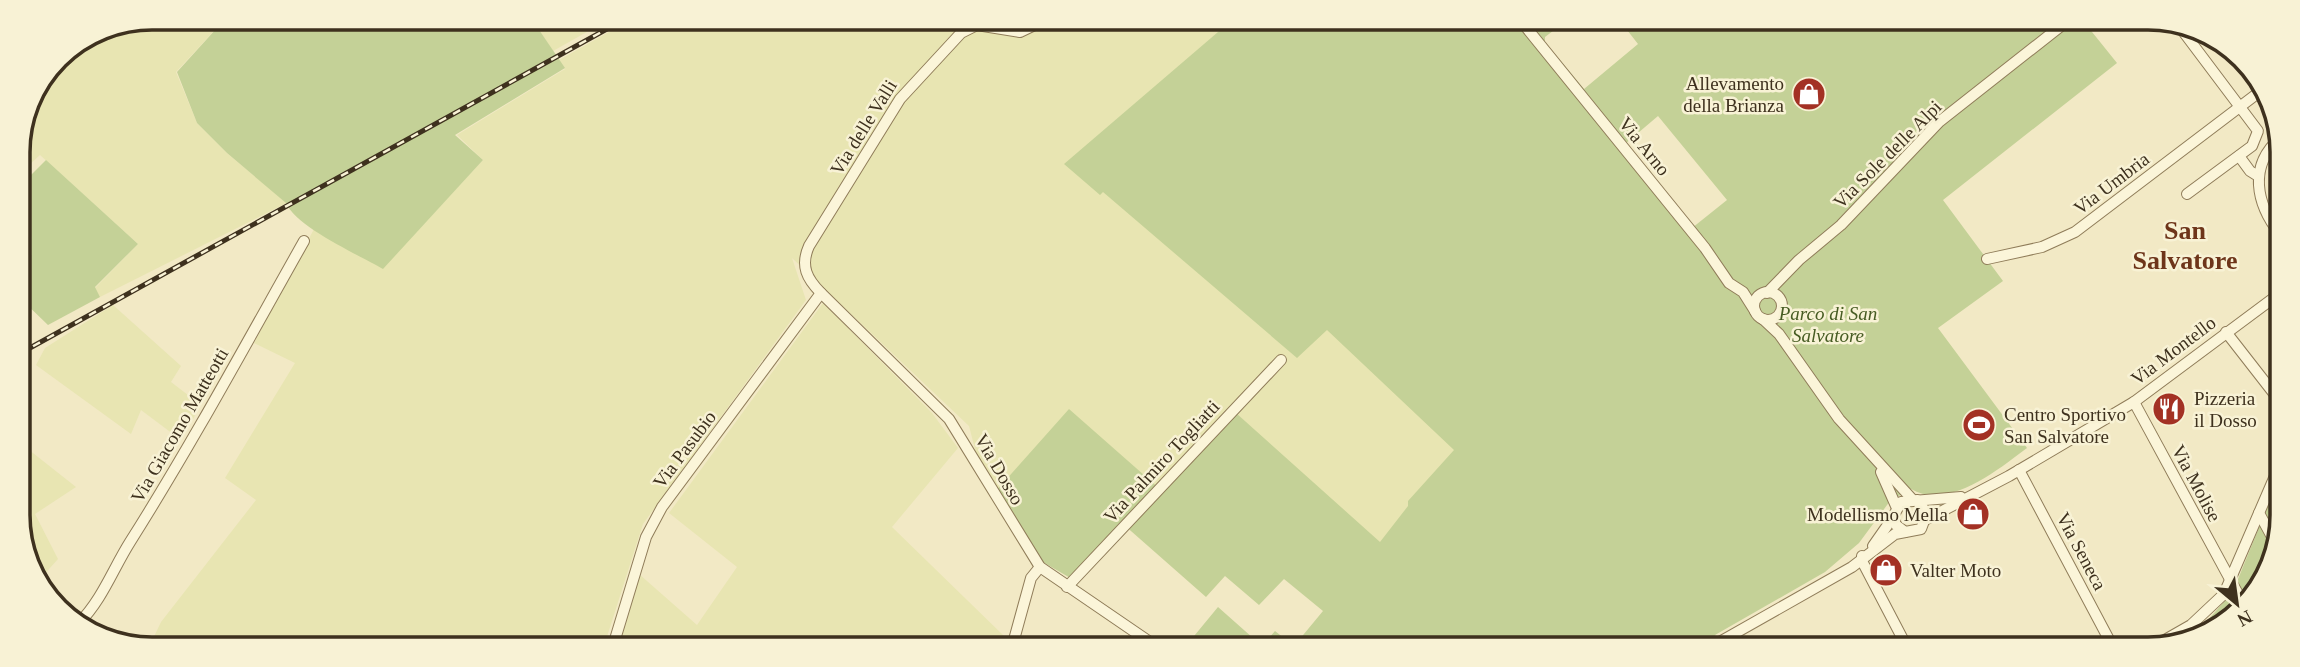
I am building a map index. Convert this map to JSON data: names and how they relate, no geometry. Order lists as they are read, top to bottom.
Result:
{
  "streets": {
    "street": [
      "Via delle Valli",
      "Via Arno",
      "Via Sole delle Alpi",
      "Via Umbria",
      "Via Montello",
      "Via Giacomo Matteotti",
      "Via Pasubio",
      "Via Palmiro Togliatti",
      "Via Dosso",
      "Via Molise",
      "Via Seneca"
    ]
  },
  "crossings": [
    ["Via delle Valli", "Via Pasubio"],
    ["Via delle Valli", "Via Dosso"],
    ["Via Arno", "Via Sole delle Alpi"],
    ["Via Arno", "Via Montello"],
    ["Via Montello", "Via Molise"],
    ["Via Montello", "Via Seneca"],
    ["Via Pasubio", "Via Dosso"],
    ["Via Palmiro Togliatti", "Via Dosso"]
  ],
  "districts": ["San Salvatore"],
  "parks": ["Parco di San Salvatore"],
  "places": {
    "shop": ["Allevamento della Brianza", "Modellismo Mella", "Valter Moto"],
    "restaurant": ["Pizzeria il Dosso"],
    "sports": ["Centro Sportivo San Salvatore"]
  },
  "north": "bottom right"
}
